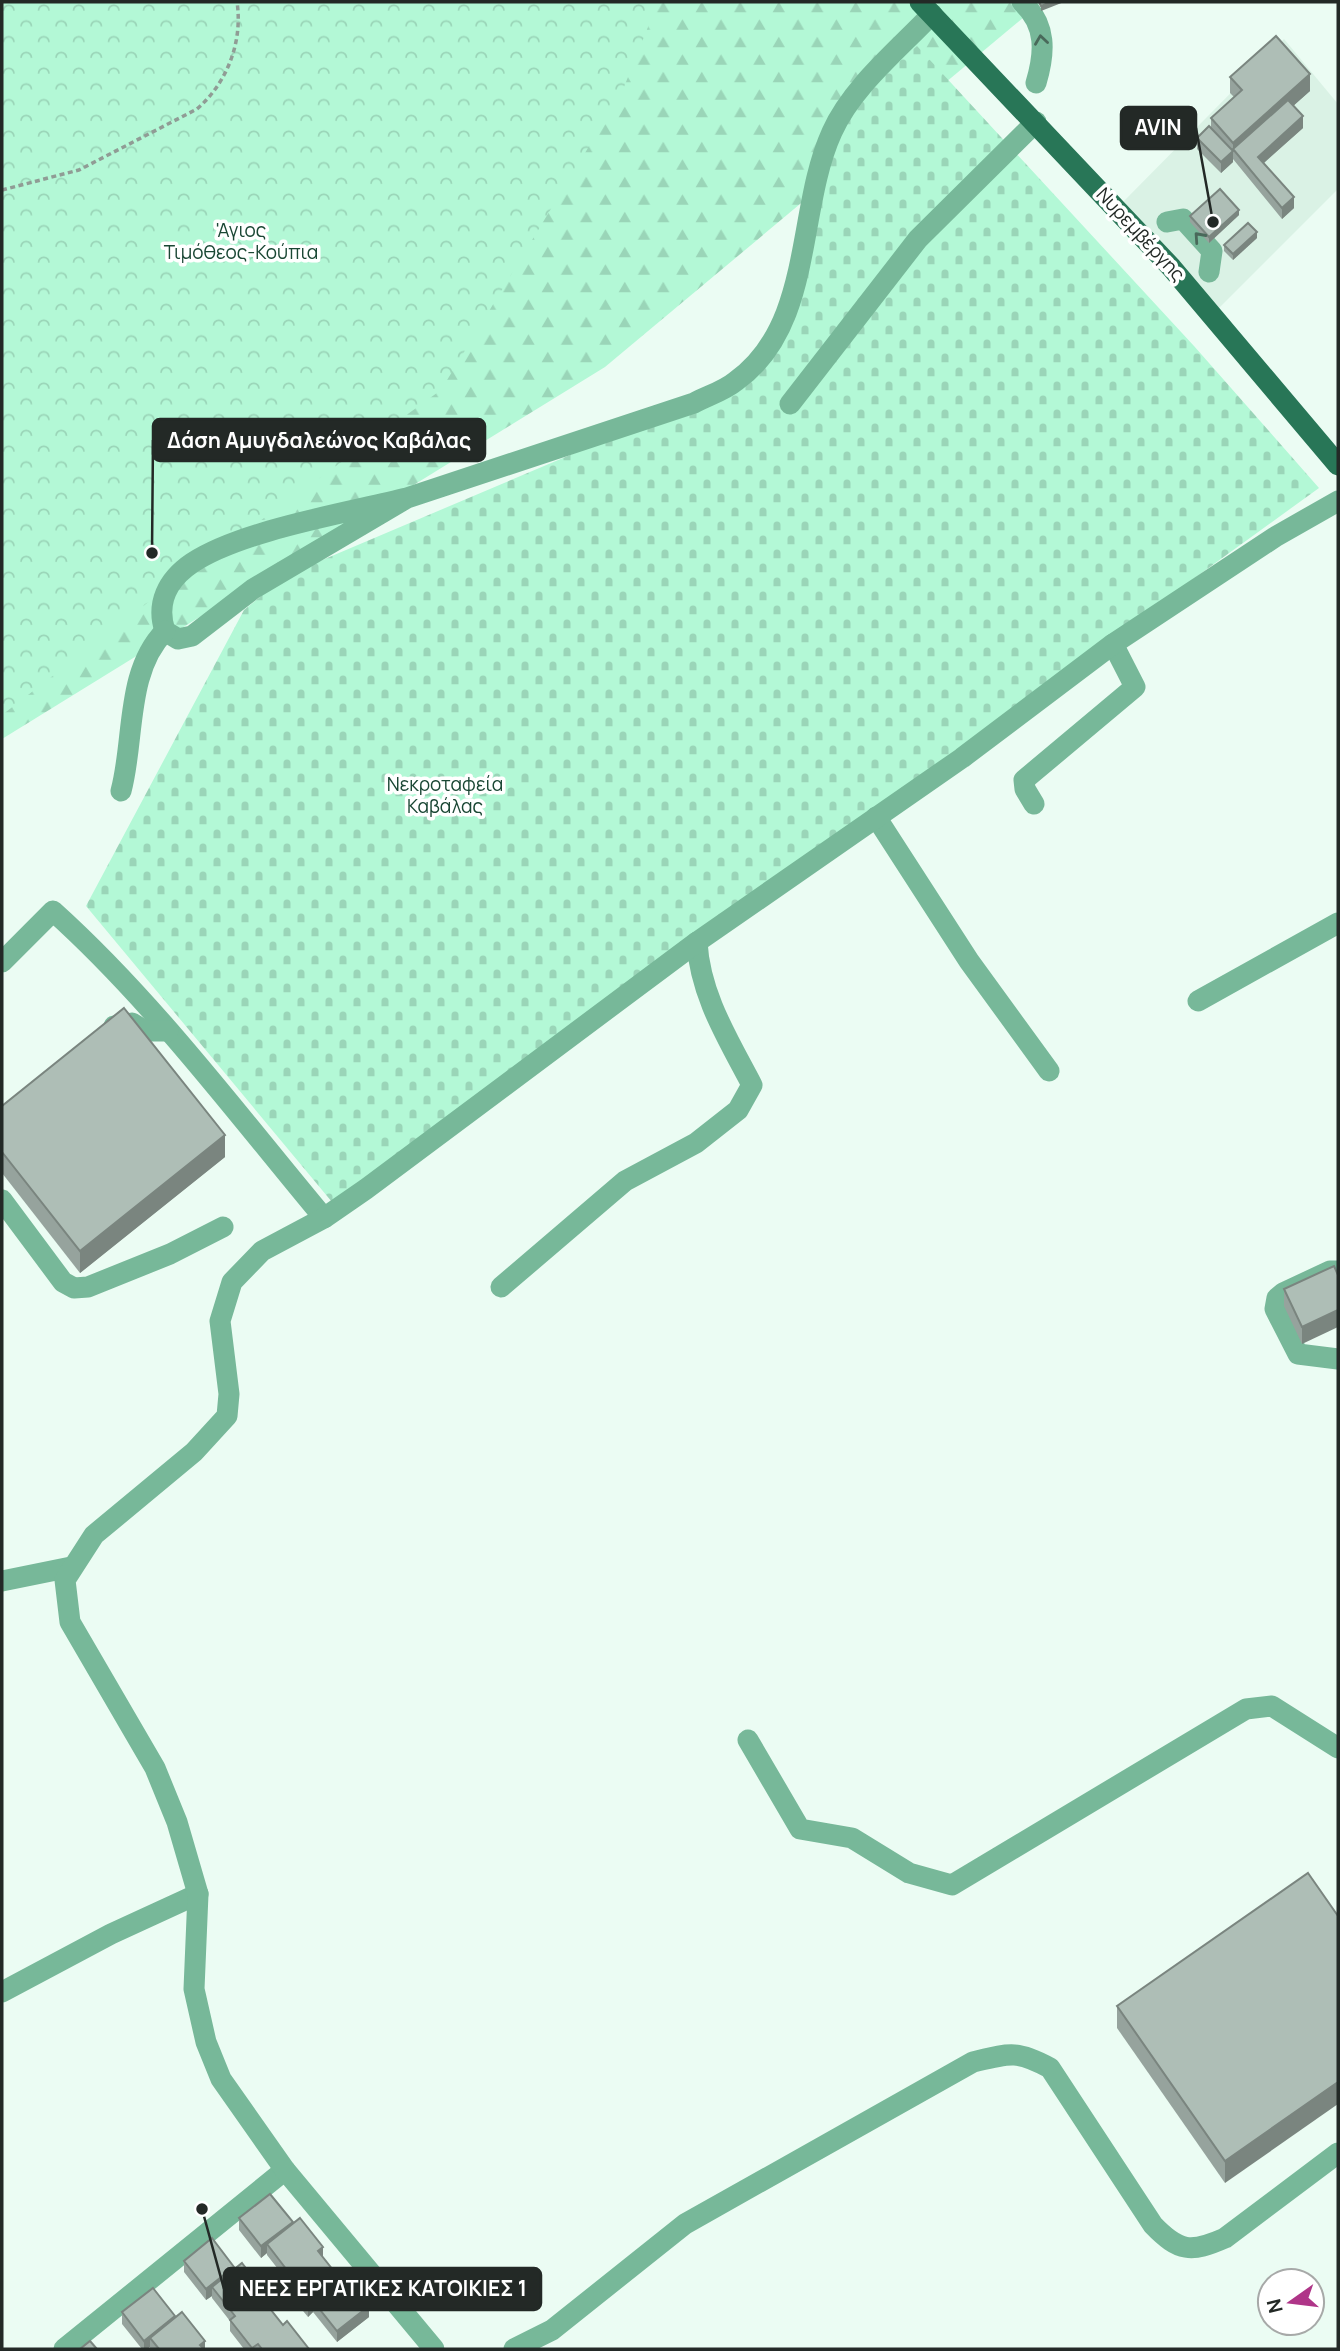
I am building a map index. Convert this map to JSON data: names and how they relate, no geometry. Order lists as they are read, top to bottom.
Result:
{
  "streets": {
    "main road": ["Νυρεμβέργης"]
  },
  "parks": ["'Αγιος Τιμόθεος-Κούπια", "Νεκροταφεία Καβάλας"],
  "places": ["AVIN", "Δάση Αμυγδαλεώνος Καβάλας", "ΝΕΕΣ ΕΡΓΑΤΙΚΕΣ ΚΑΤΟΙΚΙΕΣ 1"],
  "north": "left"
}
